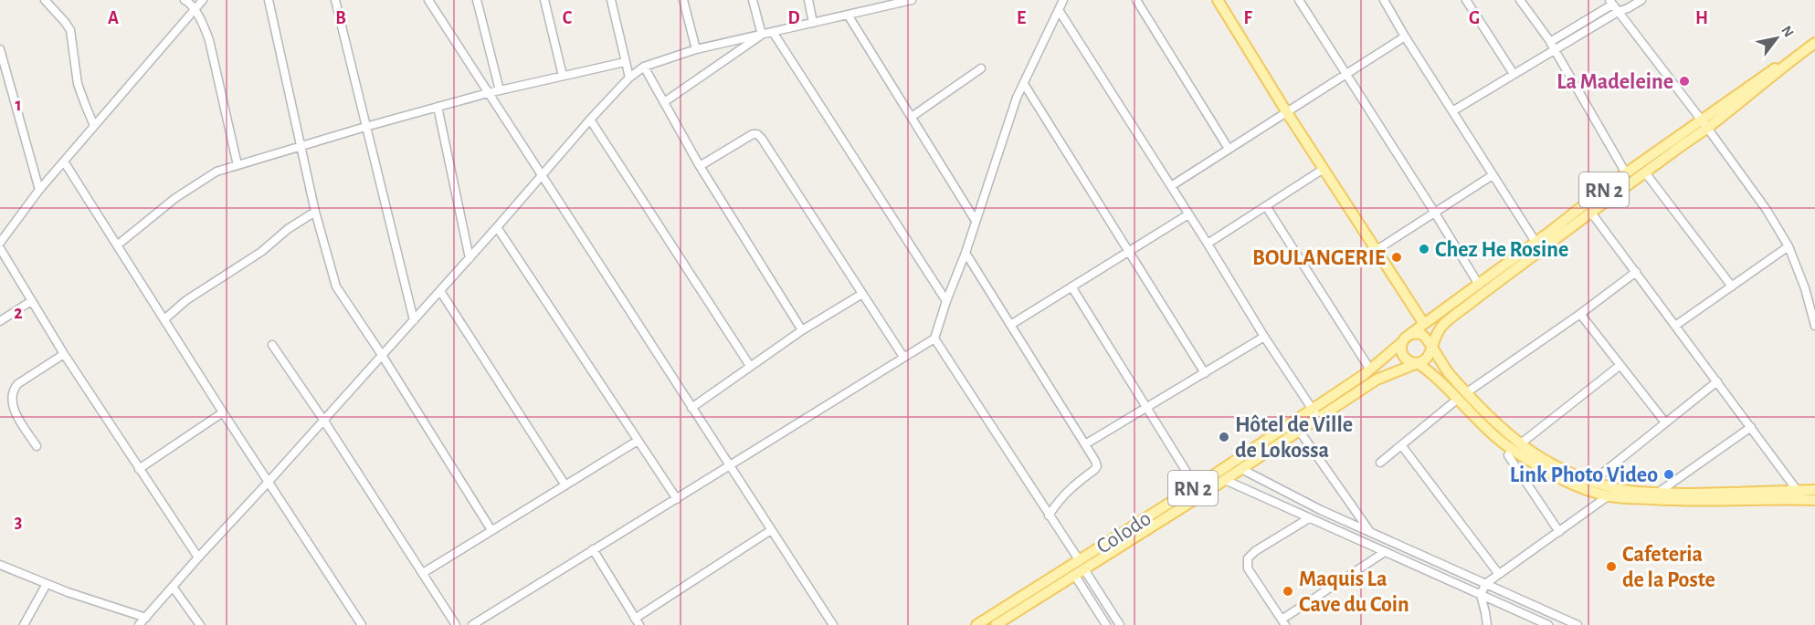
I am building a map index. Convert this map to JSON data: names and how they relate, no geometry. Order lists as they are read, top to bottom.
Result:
{
  "streets": {
    "main road": ["RN 2", "Colodo"]
  },
  "crossings": [
    ["RN 2", "Colodo"]
  ],
  "places": [
    "La Madeleine",
    "Chez He Rosine",
    "BOULANGERIE",
    "Hôtel de Ville de Lokossa",
    "Link Photo Video",
    "Cafeteria de la Poste",
    "Maquis La Cave du Coin"
  ],
  "north": "top right",
  "grid": {
    "columns": [
      "A",
      "B",
      "C",
      "D",
      "E",
      "F",
      "G",
      "H"
    ],
    "rows": ["1", "2", "3"]
  }
}
